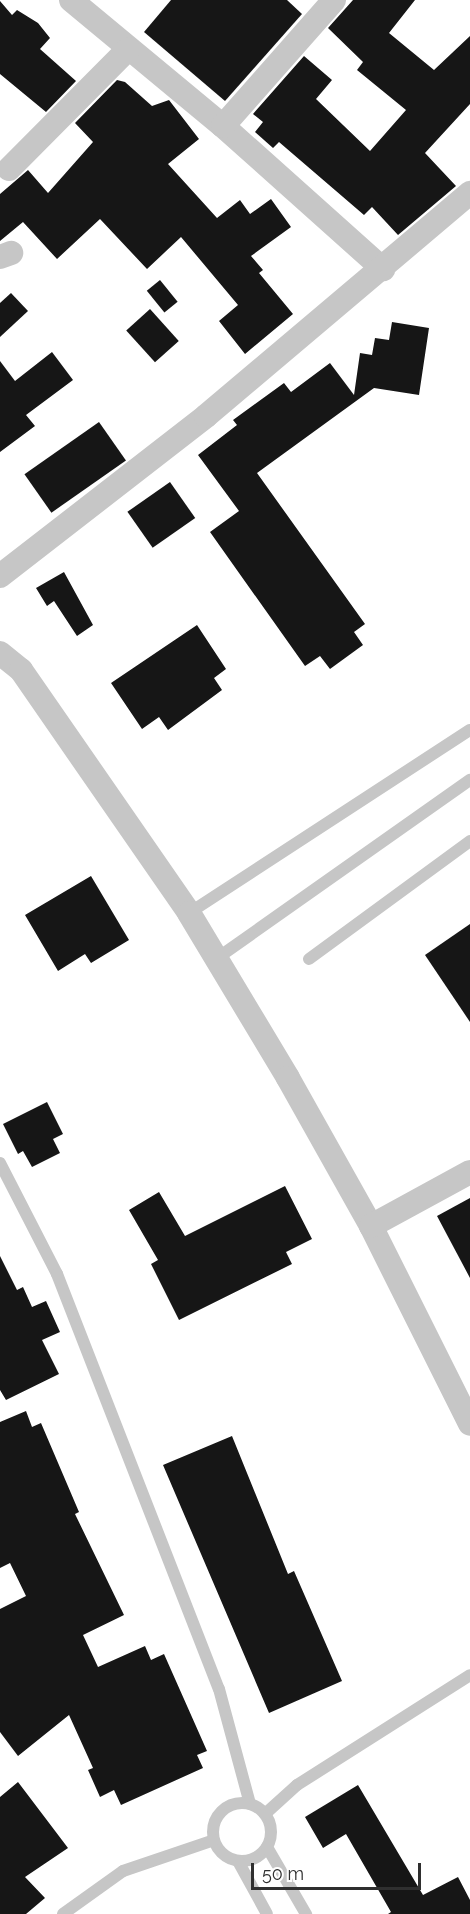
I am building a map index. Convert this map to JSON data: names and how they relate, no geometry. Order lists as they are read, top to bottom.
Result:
{
  "scale_bar": "50 m"
}
